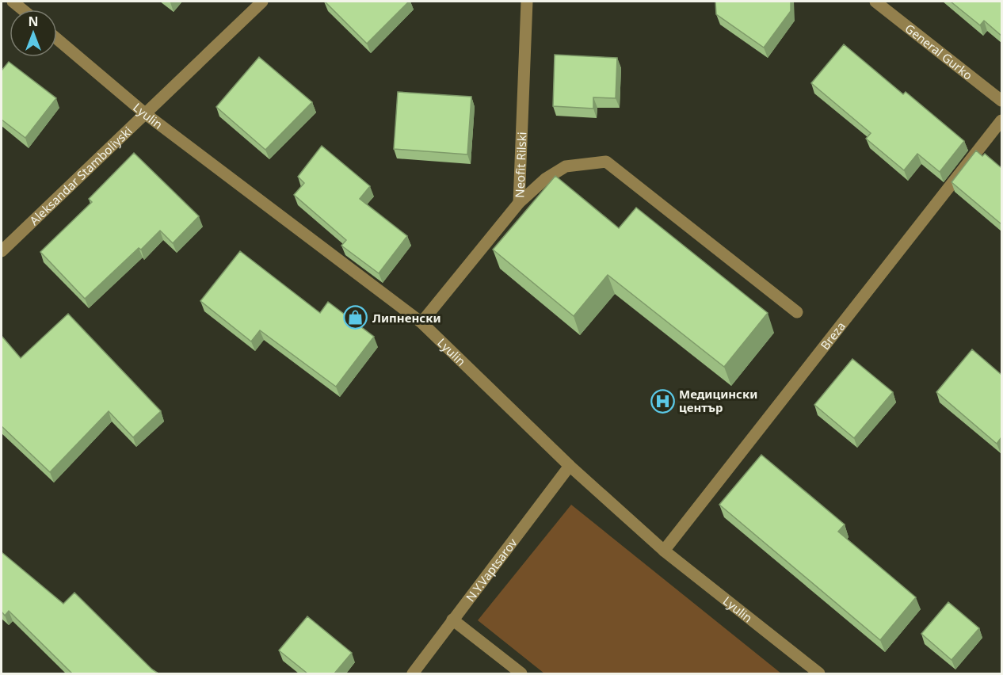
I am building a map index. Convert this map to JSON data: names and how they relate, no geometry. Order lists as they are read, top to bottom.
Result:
{
  "streets": {
    "street": [
      "General Gurko",
      "Lyulin",
      "Neofit Rilski",
      "Aleksandar Stamboliyski",
      "Breza",
      "N.Y.Vaptsarov"
    ]
  },
  "crossings": [
    ["Lyulin", "Neofit Rilski"],
    ["Lyulin", "Aleksandar Stamboliyski"],
    ["Lyulin", "Breza"],
    ["Lyulin", "N.Y.Vaptsarov"]
  ],
  "places": {
    "shop": ["Липненски"],
    "hospital": ["Медицински център"]
  },
  "north": "top"
}
